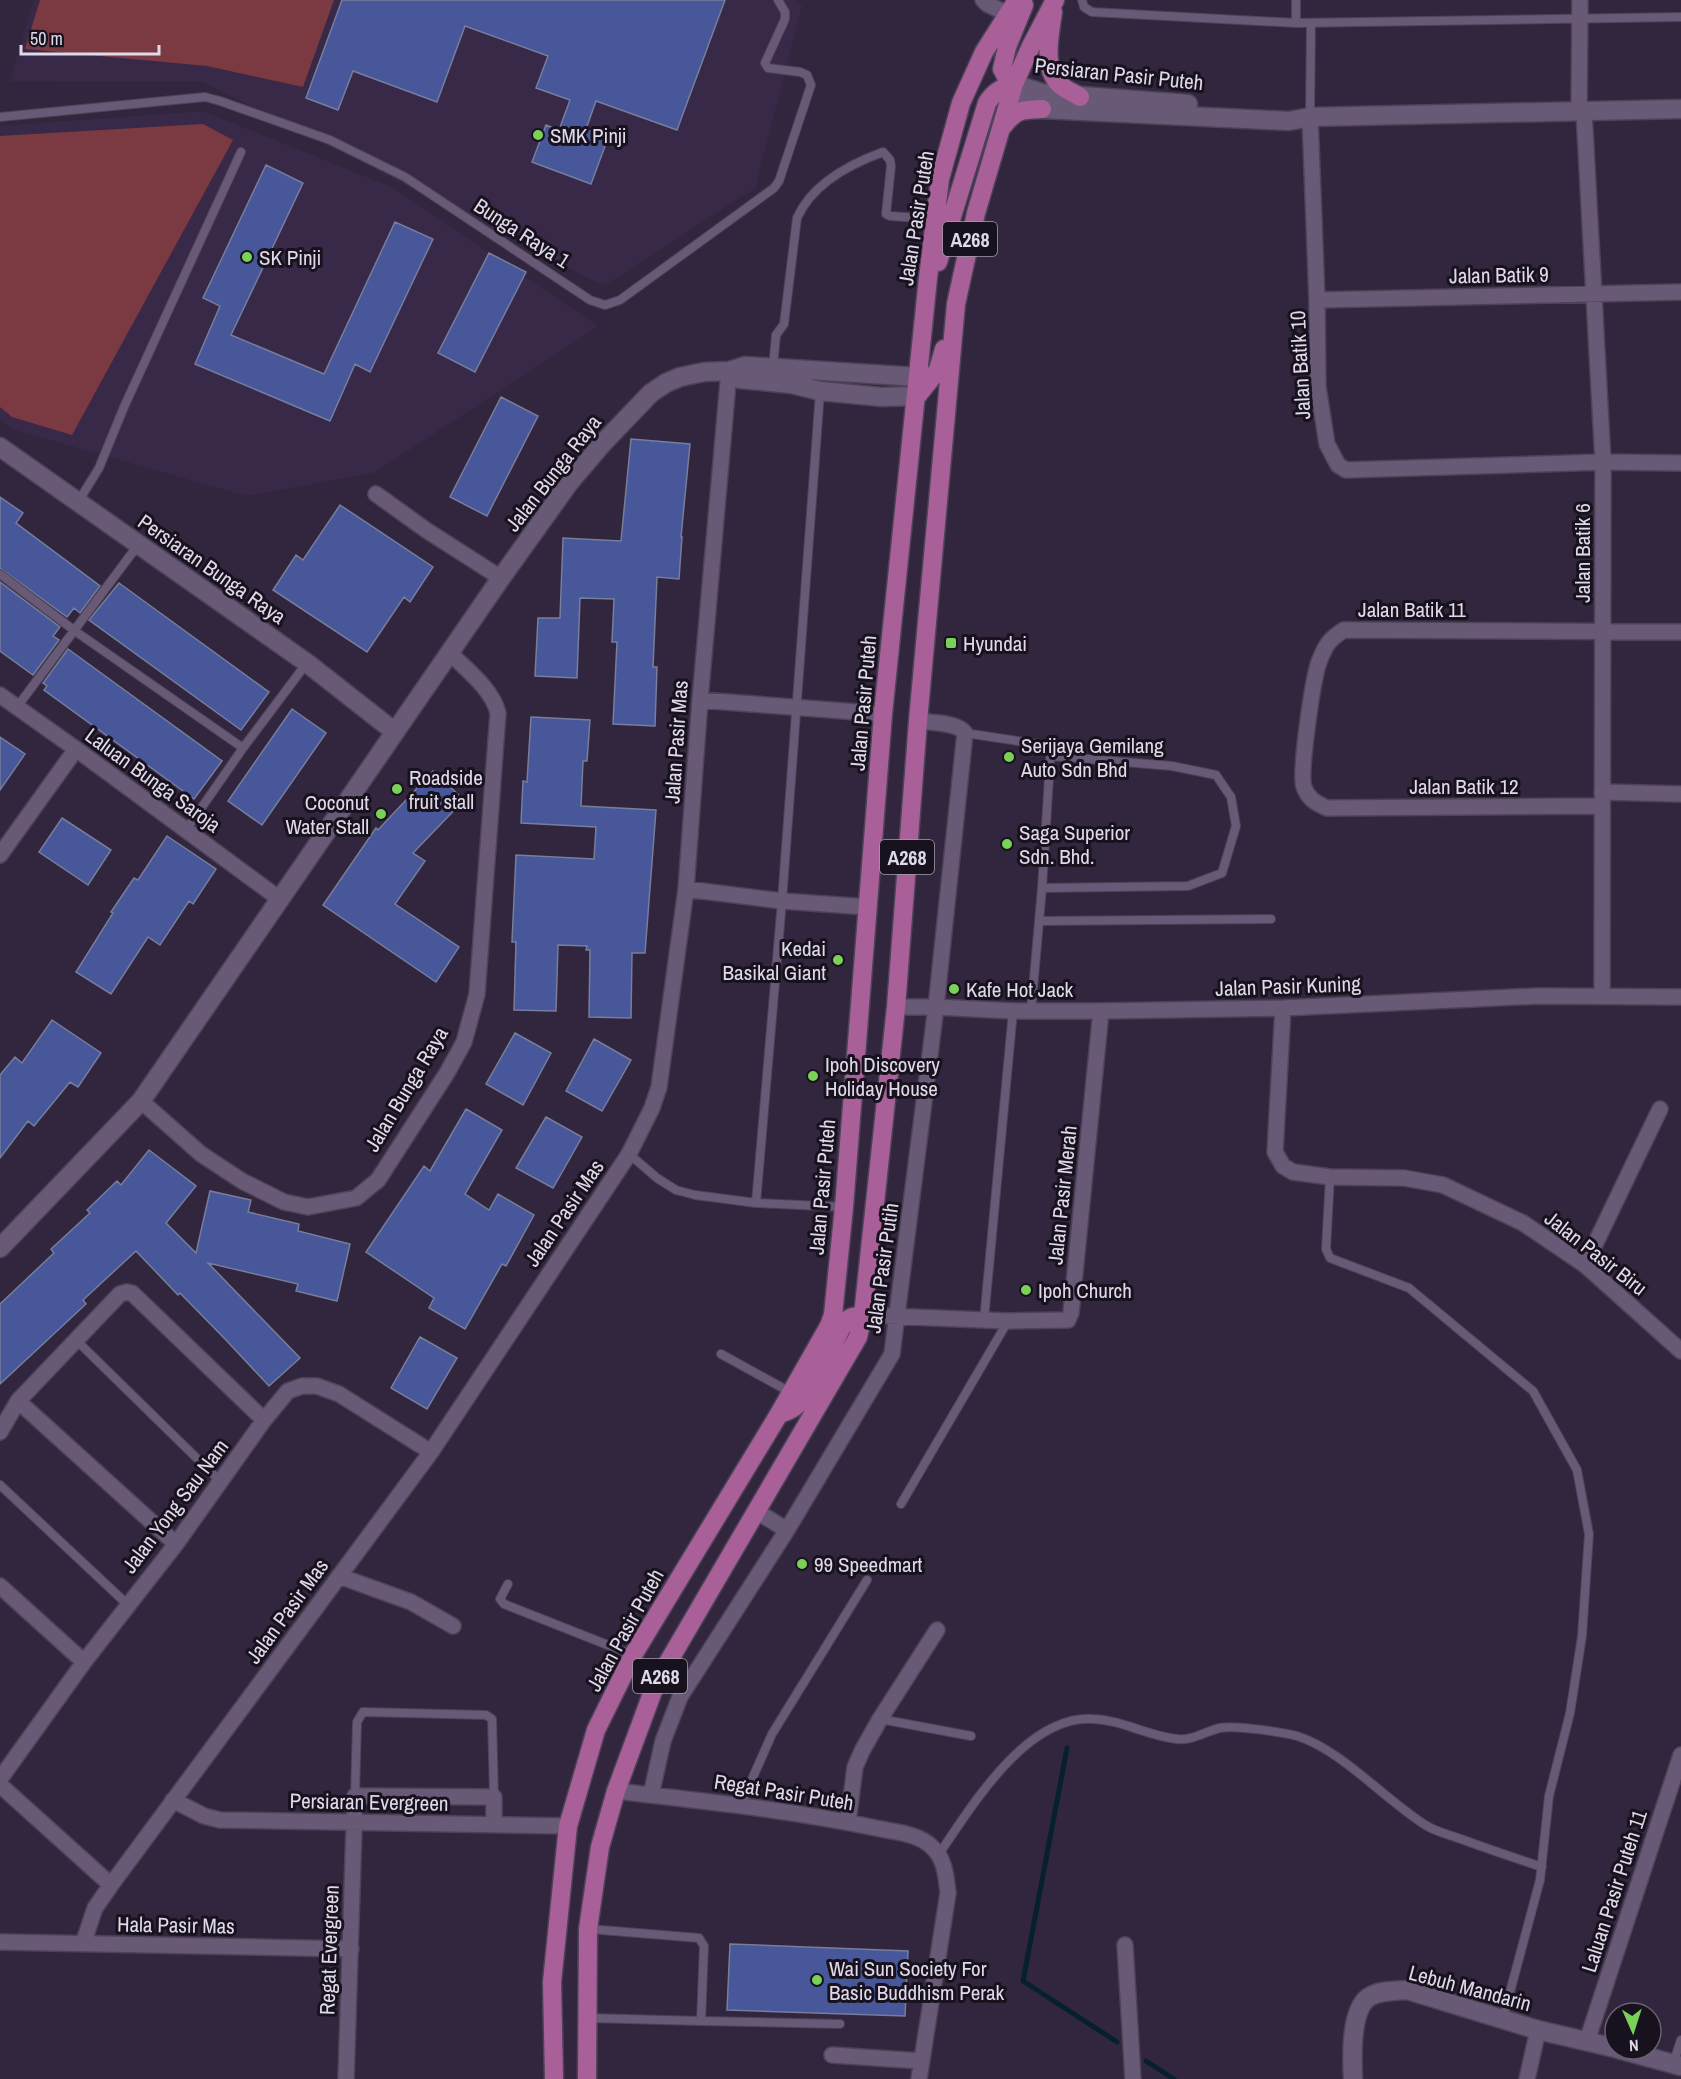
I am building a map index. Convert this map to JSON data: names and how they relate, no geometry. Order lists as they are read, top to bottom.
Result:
{
  "streets": {
    "main road": ["Jalan Pasir Puteh", "A268"],
    "street": [
      "Persiaran Pasir Puteh",
      "Jalan Batik 9",
      "Jalan Batik 10",
      "Jalan Bunga Raya",
      "Jalan Batik 6",
      "Persiaran Bunga Raya",
      "Jalan Batik 11",
      "Jalan Pasir Mas",
      "Laluan Bunga Saroja",
      "Jalan Batik 12",
      "Jalan Pasir Kuning",
      "Jalan Pasir Merah",
      "Jalan Pasir Biru",
      "Jalan Pasir Putih",
      "Jalan Yong Sau Nam",
      "Regat Pasir Puteh",
      "Persiaran Evergreen",
      "Laluan Pasir Puteh 11",
      "Hala Pasir Mas",
      "Regat Evergreen",
      "Lebuh Mandarin"
    ],
    "lane": ["Bunga Raya 1"]
  },
  "crossings": [
    ["Persiaran Pasir Puteh", "A268"],
    ["Persiaran Pasir Puteh", "Jalan Batik 10"],
    ["Persiaran Pasir Puteh", "Jalan Batik 6"],
    ["Jalan Pasir Puteh", "Jalan Bunga Raya"],
    ["Jalan Pasir Puteh", "Persiaran Evergreen"],
    ["A268", "Jalan Pasir Kuning"],
    ["A268", "Jalan Pasir Merah"],
    ["A268", "Regat Pasir Puteh"],
    ["Jalan Batik 9", "Jalan Batik 10"],
    ["Jalan Batik 9", "Jalan Batik 6"],
    ["Jalan Batik 10", "Jalan Batik 6"],
    ["Jalan Bunga Raya", "Persiaran Bunga Raya"],
    ["Jalan Bunga Raya", "Jalan Pasir Mas"],
    ["Jalan Bunga Raya", "Laluan Bunga Saroja"],
    ["Jalan Batik 6", "Jalan Batik 11"],
    ["Jalan Batik 6", "Jalan Batik 12"],
    ["Jalan Batik 6", "Jalan Pasir Kuning"],
    ["Jalan Batik 11", "Jalan Batik 12"],
    ["Jalan Pasir Mas", "Jalan Yong Sau Nam"],
    ["Jalan Pasir Mas", "Persiaran Evergreen"],
    ["Jalan Pasir Mas", "Hala Pasir Mas"],
    ["Jalan Pasir Kuning", "Jalan Pasir Merah"],
    ["Jalan Pasir Kuning", "Jalan Pasir Biru"],
    ["Jalan Pasir Kuning", "Jalan Pasir Putih"],
    ["Jalan Pasir Merah", "Jalan Pasir Putih"],
    ["Jalan Pasir Putih", "Regat Pasir Puteh"],
    ["Persiaran Evergreen", "Regat Evergreen"],
    ["Laluan Pasir Puteh 11", "Lebuh Mandarin"],
    ["Hala Pasir Mas", "Regat Evergreen"]
  ],
  "places": {
    "other": [
      "SMK Pinji",
      "SK Pinji",
      "Serijaya Gemilang Auto Sdn Bhd",
      "Roadside fruit stall",
      "Coconut Water Stall",
      "Saga Superior Sdn. Bhd.",
      "Kedai Basikal Giant",
      "Kafe Hot Jack",
      "Ipoh Discovery Holiday House",
      "Ipoh Church",
      "99 Speedmart",
      "Wai Sun Society For Basic Buddhism Perak"
    ],
    "transit": ["Hyundai"]
  },
  "scale_bar": "50 m",
  "north": "bottom"
}
